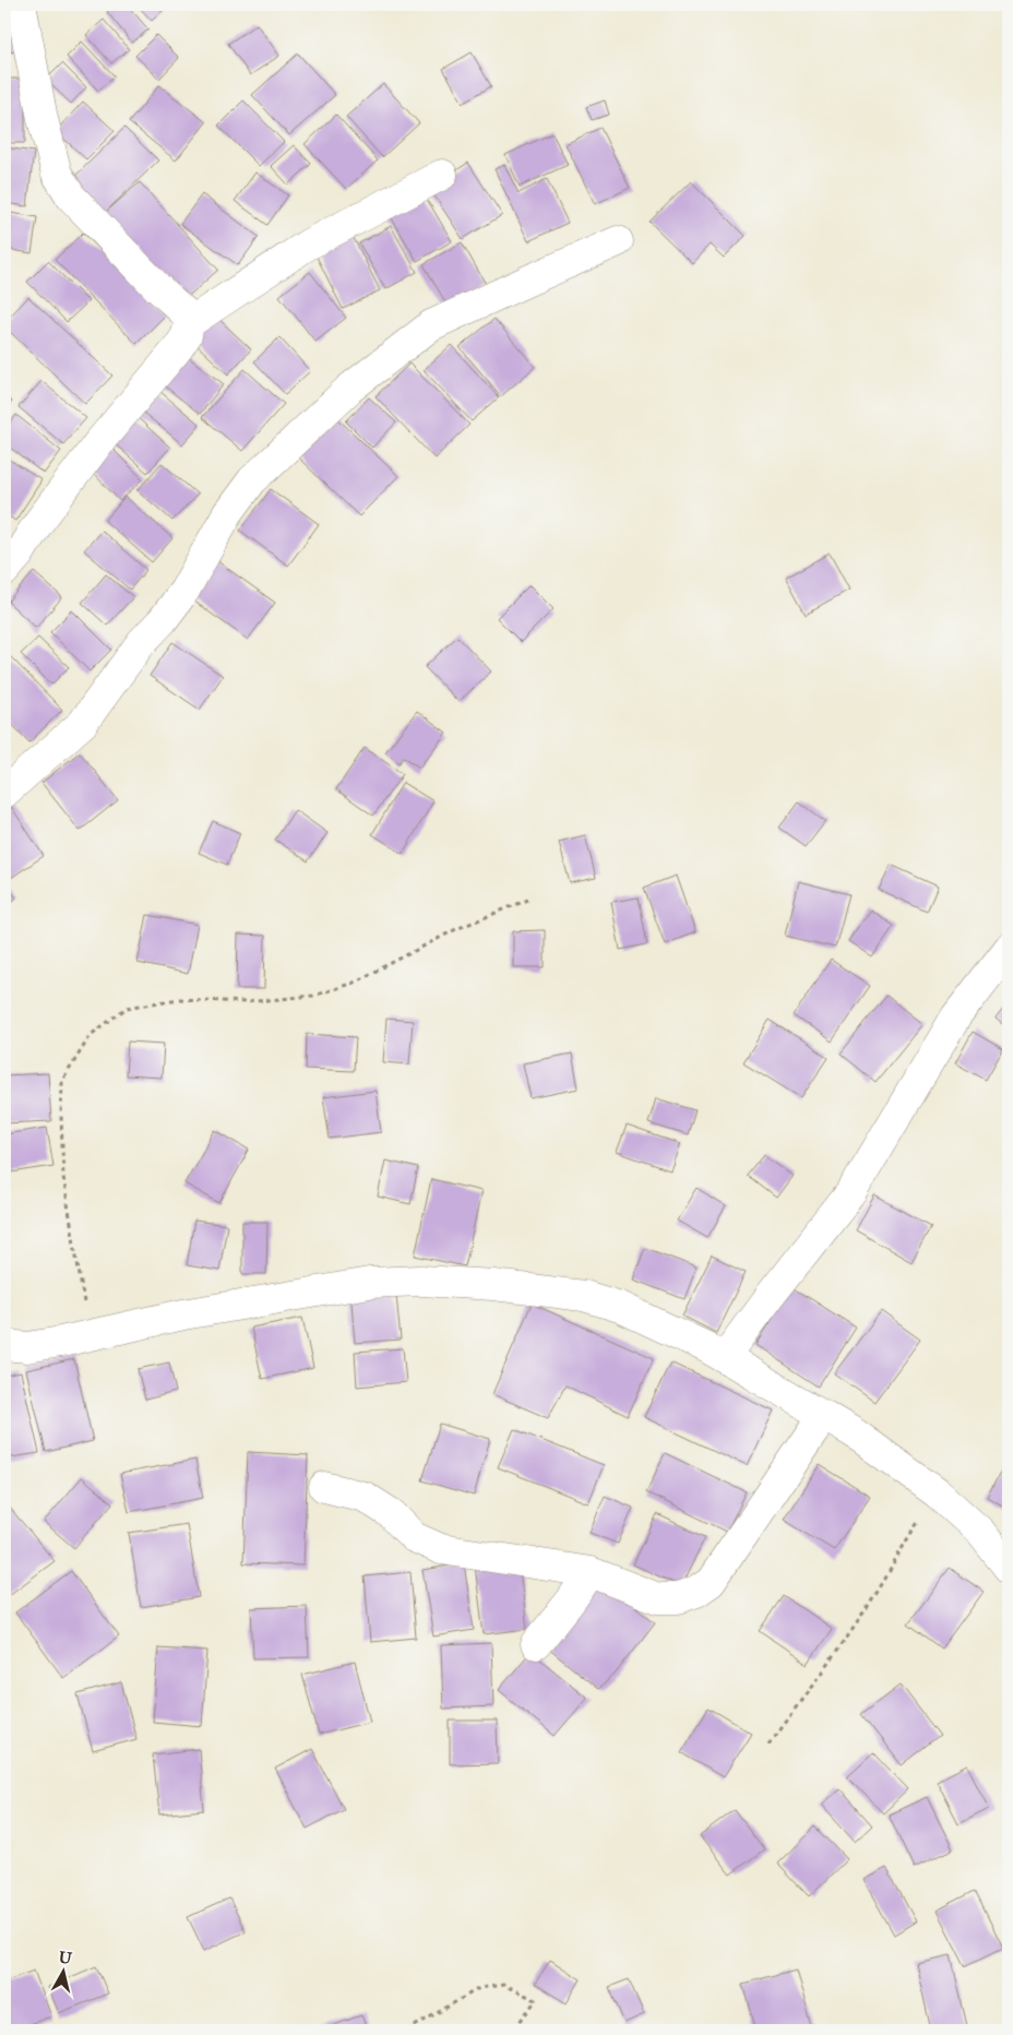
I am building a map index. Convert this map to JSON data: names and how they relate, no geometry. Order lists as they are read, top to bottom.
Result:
{
  "north": "top"
}
